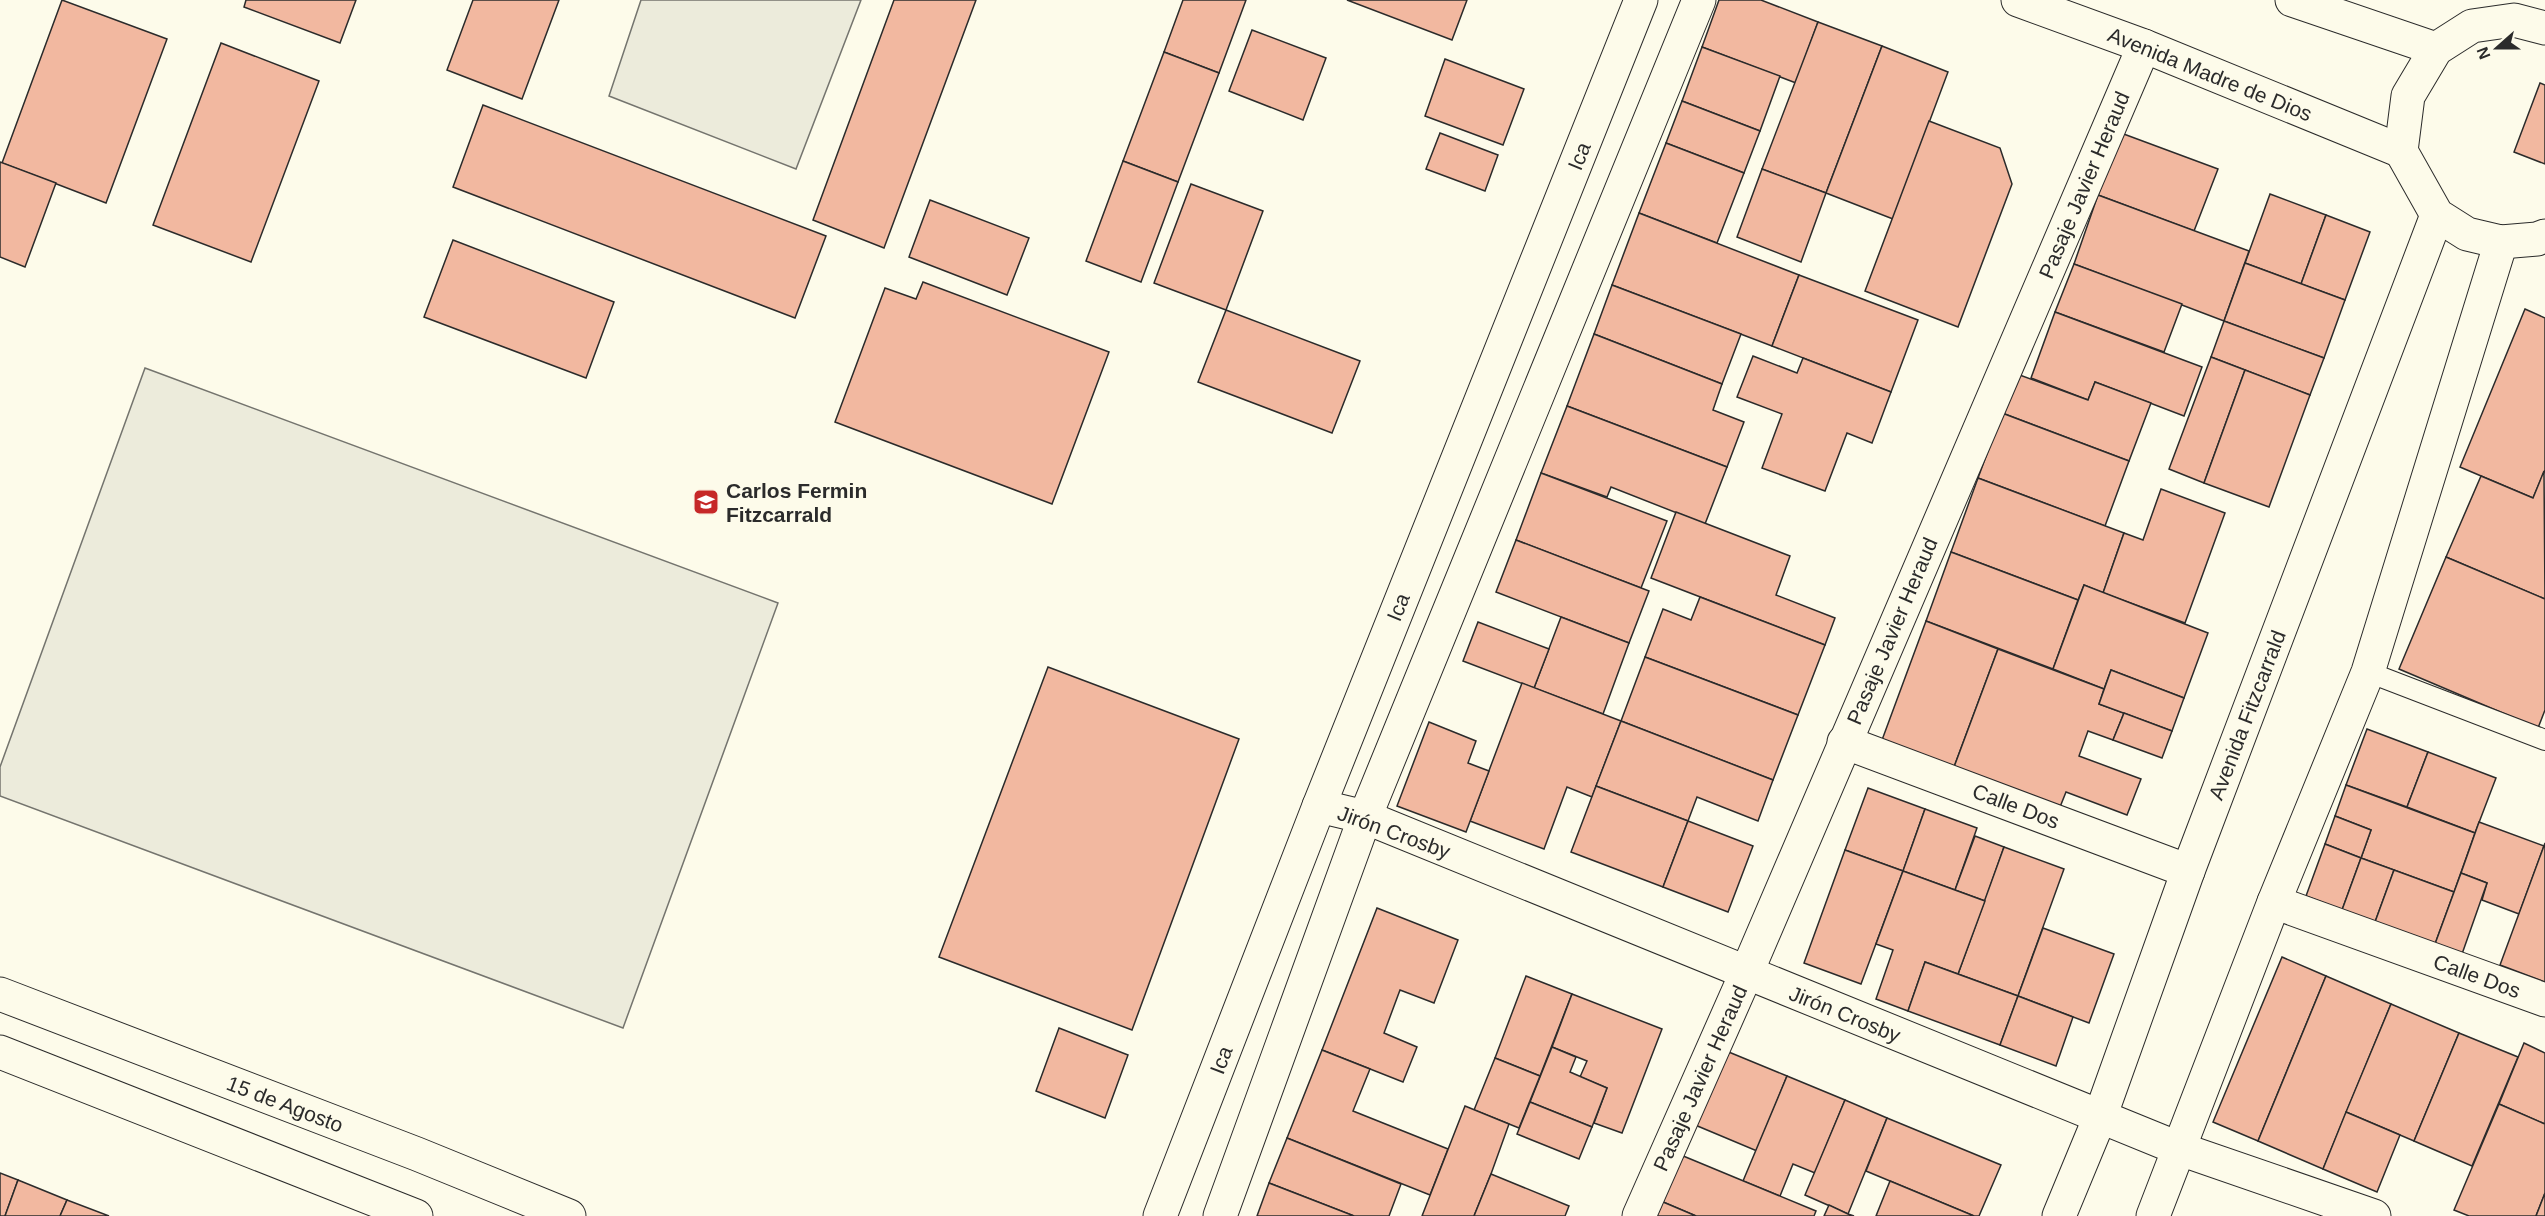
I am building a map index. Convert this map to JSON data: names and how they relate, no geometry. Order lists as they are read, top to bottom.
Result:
{
  "streets": {
    "street": [
      "Avenida Madre de Dios",
      "Ica",
      "Pasaje Javier Heraud",
      "Avenida Fitzcarrald",
      "Calle Dos",
      "Jirón Crosby",
      "15 de Agosto"
    ]
  },
  "crossings": [
    ["Avenida Madre de Dios", "Pasaje Javier Heraud"],
    ["Ica", "Jirón Crosby"],
    ["Pasaje Javier Heraud", "Calle Dos"],
    ["Pasaje Javier Heraud", "Jirón Crosby"],
    ["Avenida Fitzcarrald", "Calle Dos"],
    ["Avenida Fitzcarrald", "Jirón Crosby"]
  ],
  "places": {
    "school or university": ["Carlos Fermin Fitzcarrald"]
  },
  "north": "left"
}
